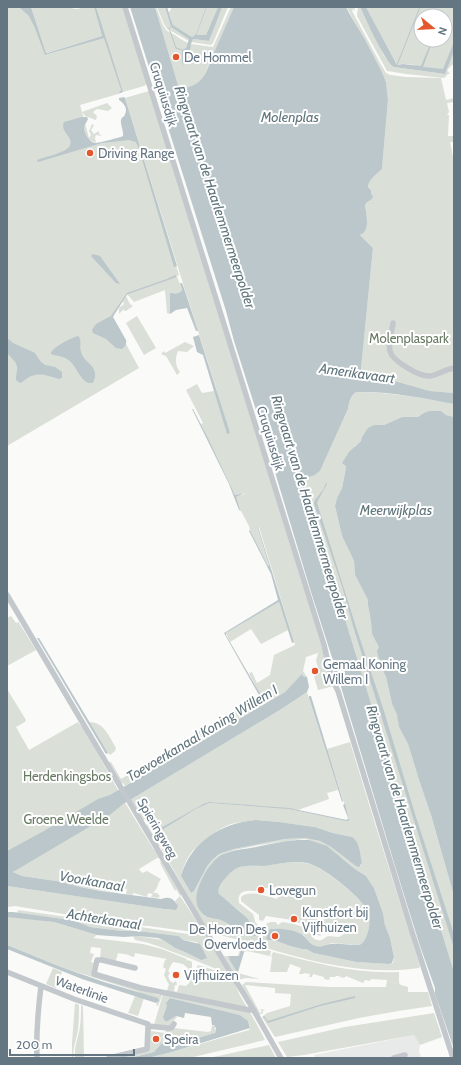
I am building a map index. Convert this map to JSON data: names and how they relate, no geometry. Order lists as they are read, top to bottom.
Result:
{
  "streets": {
    "street": ["Cruquiusdijk", "Spieringweg", "Waterlinie"]
  },
  "water": [
    "Molenplas",
    "Ringvaart van de Haarlemmermeerpolder",
    "Amerikavaart",
    "Meerwijkplas",
    "Toevoerkanaal Koning Willem I",
    "Voorkanaal",
    "Achterkanaal"
  ],
  "parks": ["Molenplaspark", "Herdenkingsbos", "Groene Weelde"],
  "places": [
    "De Hommel",
    "Driving Range",
    "Gemaal Koning Willem I",
    "Lovegun",
    "Kunstfort bij Vijfhuizen",
    "De Hoorn Des Overvloeds",
    "Vijfhuizen",
    "Speira"
  ],
  "scale_bar": "200 m",
  "north": "right"
}
